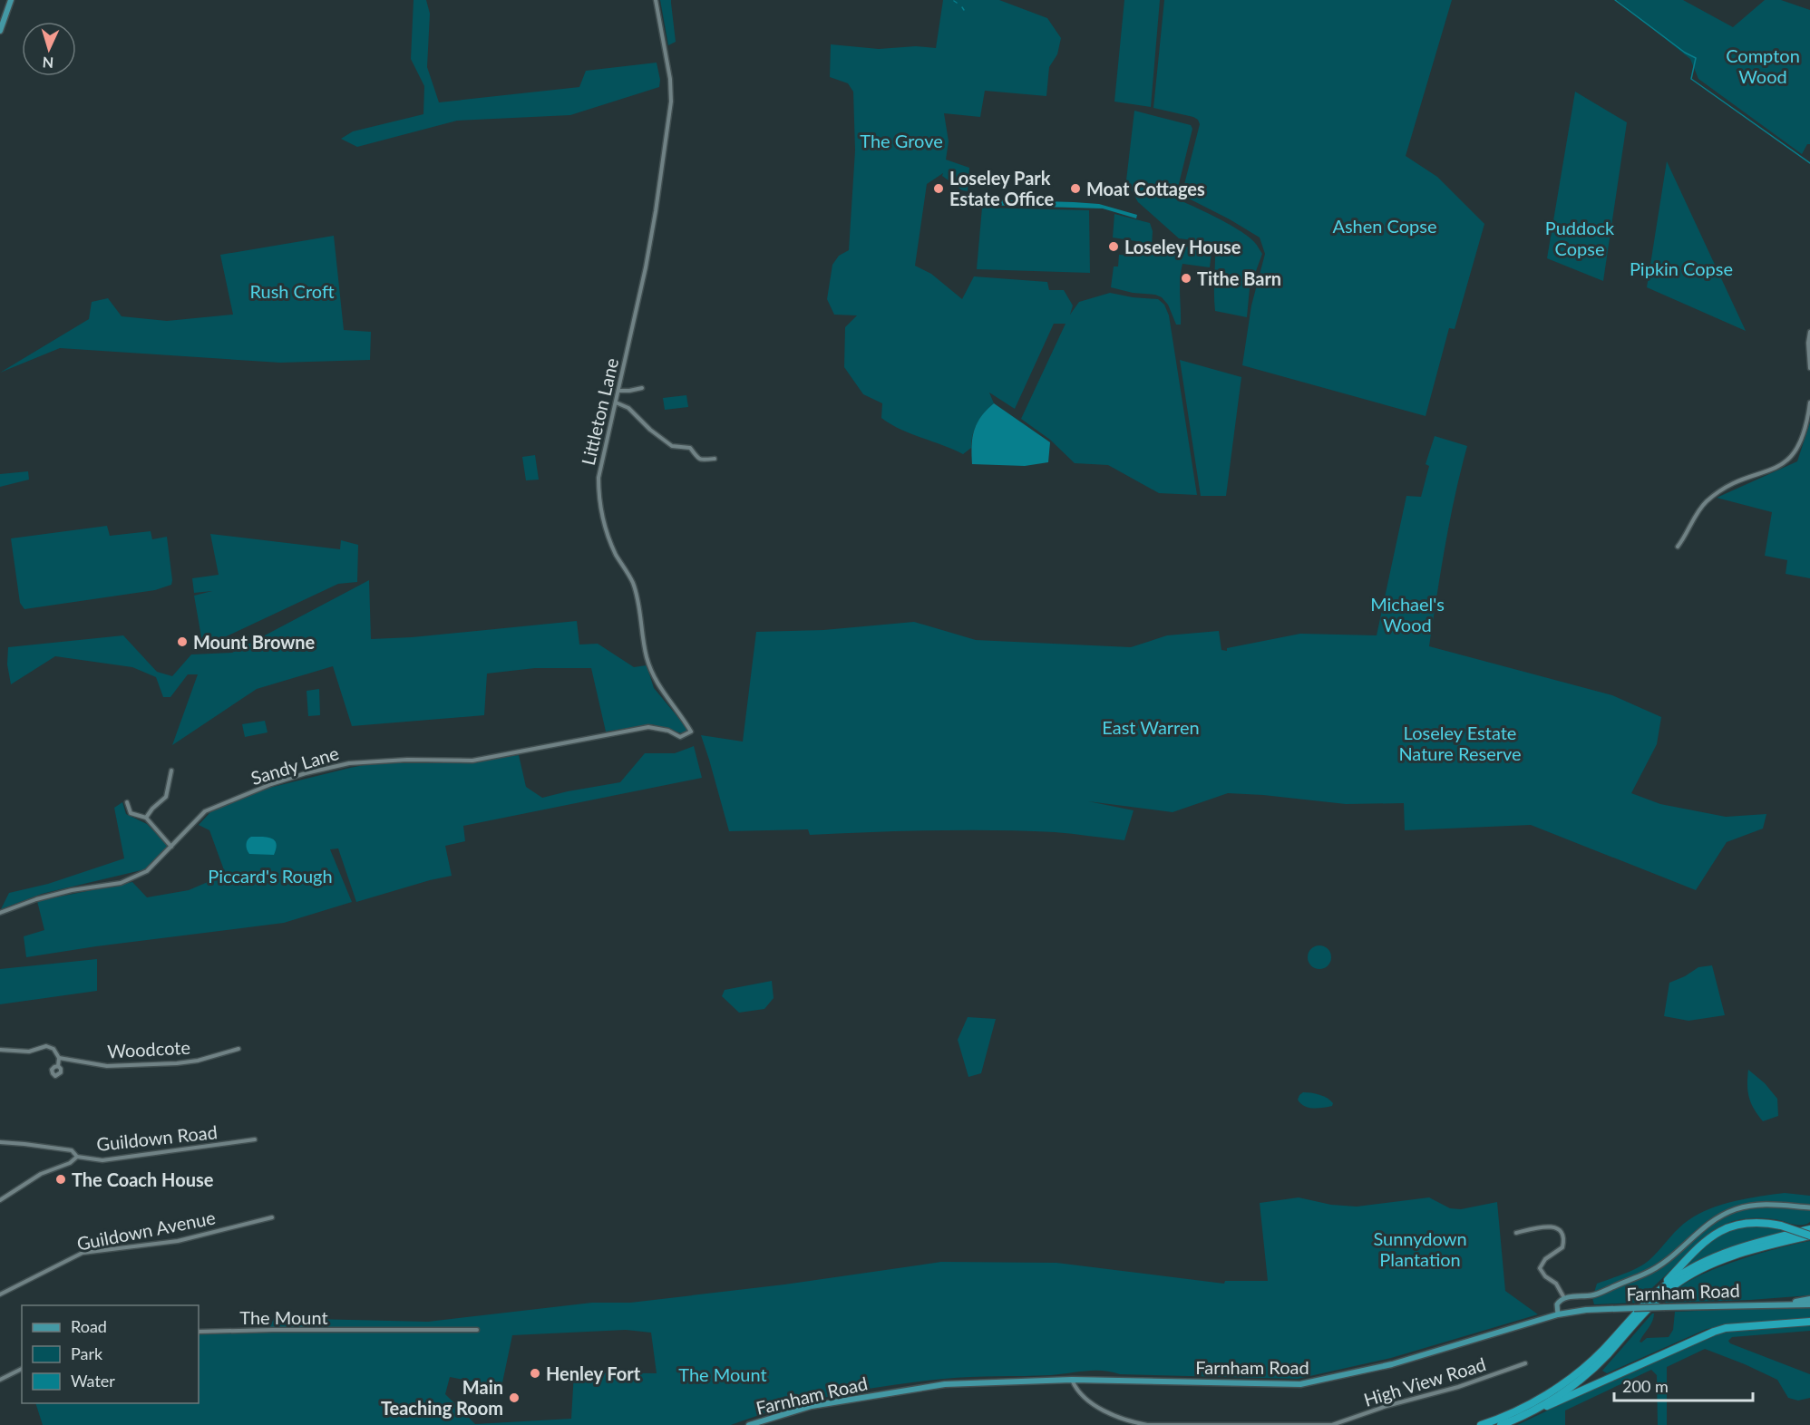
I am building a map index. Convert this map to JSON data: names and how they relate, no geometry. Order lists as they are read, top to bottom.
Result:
{
  "streets": {
    "main road": ["Farnham Road"],
    "street": [
      "Littleton Lane",
      "Sandy Lane",
      "Woodcote",
      "Guildown Road",
      "Guildown Avenue",
      "The Mount",
      "High View Road"
    ]
  },
  "crossings": [
    ["Littleton Lane", "Sandy Lane"],
    ["Farnham Road", "High View Road"]
  ],
  "parks": [
    "Compton Wood",
    "The Grove",
    "Ashen Copse",
    "Puddock Copse",
    "Pipkin Copse",
    "Rush Croft",
    "Michael's Wood",
    "East Warren",
    "Loseley Estate Nature Reserve",
    "Piccard's Rough",
    "Sunnydown Plantation",
    "The Mount"
  ],
  "places": [
    "Loseley Park Estate Office",
    "Moat Cottages",
    "Loseley House",
    "Tithe Barn",
    "Mount Browne",
    "The Coach House",
    "Henley Fort",
    "Main Teaching Room"
  ],
  "legend": ["Road", "Park", "Water"],
  "scale_bar": "200 m",
  "north": "bottom"
}
